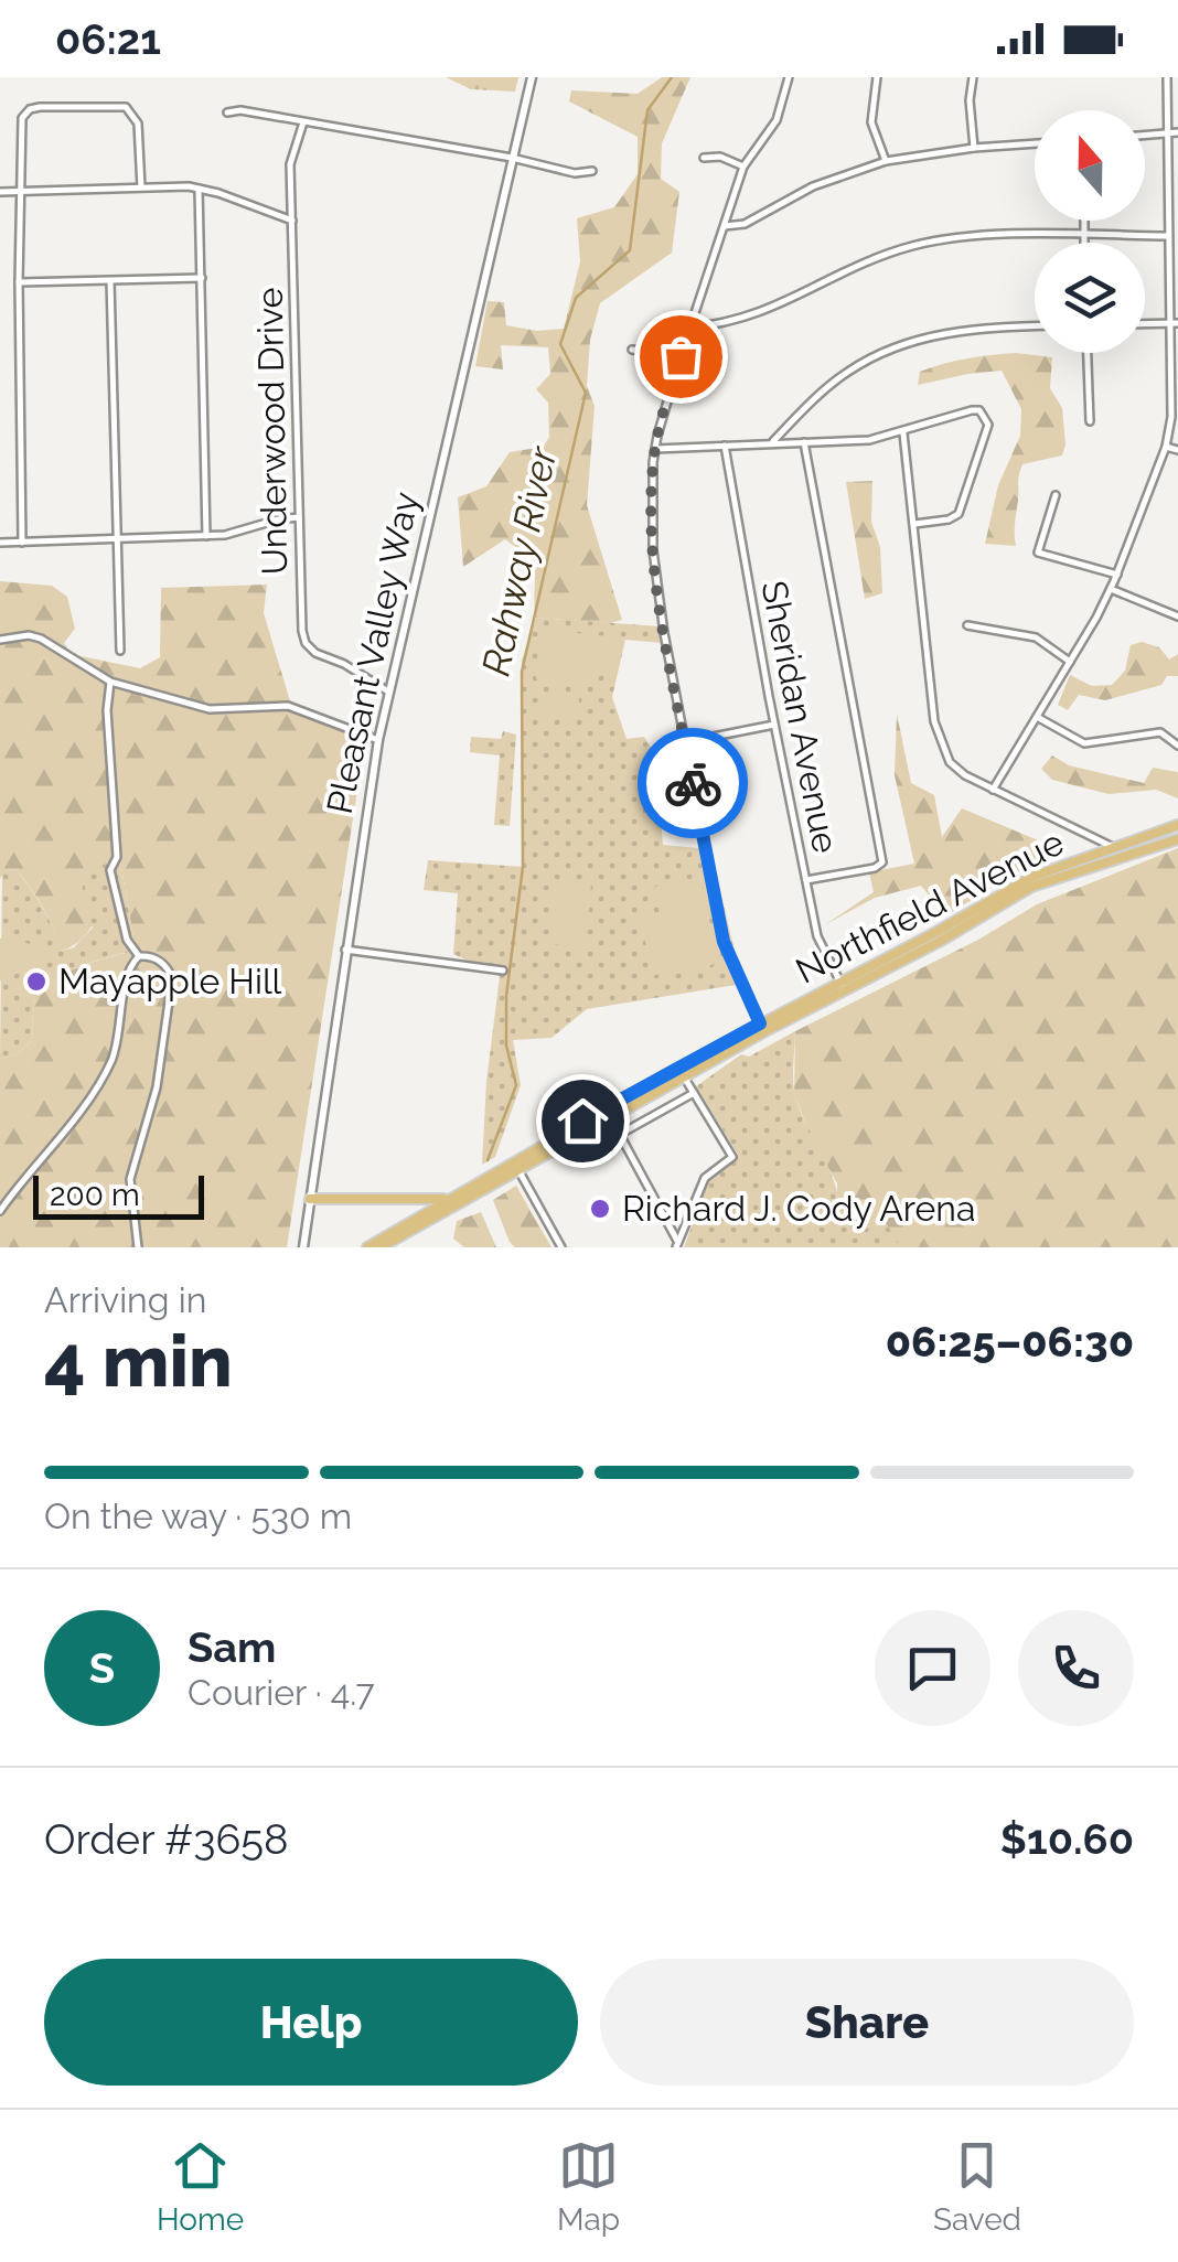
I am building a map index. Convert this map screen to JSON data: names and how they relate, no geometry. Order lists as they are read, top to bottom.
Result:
{
  "streets": {
    "main road": ["Pleasant Valley Way", "Northfield Avenue"],
    "street": ["Underwood Drive", "Sheridan Avenue"]
  },
  "crossings": [
    ["Underwood Drive", "Pleasant Valley Way"],
    ["Sheridan Avenue", "Northfield Avenue"]
  ],
  "water": ["Rahway River"],
  "places": ["Mayapple Hill", "Richard J. Cody Arena"],
  "scale_bar": "200 m",
  "north": "top",
  "page": {
    "status": "06:21",
    "scale": "200 m",
    "heading": ["4 min", "Arriving in", "06:25–06:30"],
    "panel": [
      "Sam",
      "Courier · 4.7",
      "Order #3658",
      "$10.60"
    ],
    "bar": "On the way · 530 m",
    "round": "S",
    "buttons": ["Help", "Share"],
    "tabs": ["Home", "Map", "Saved"]
  }
}
